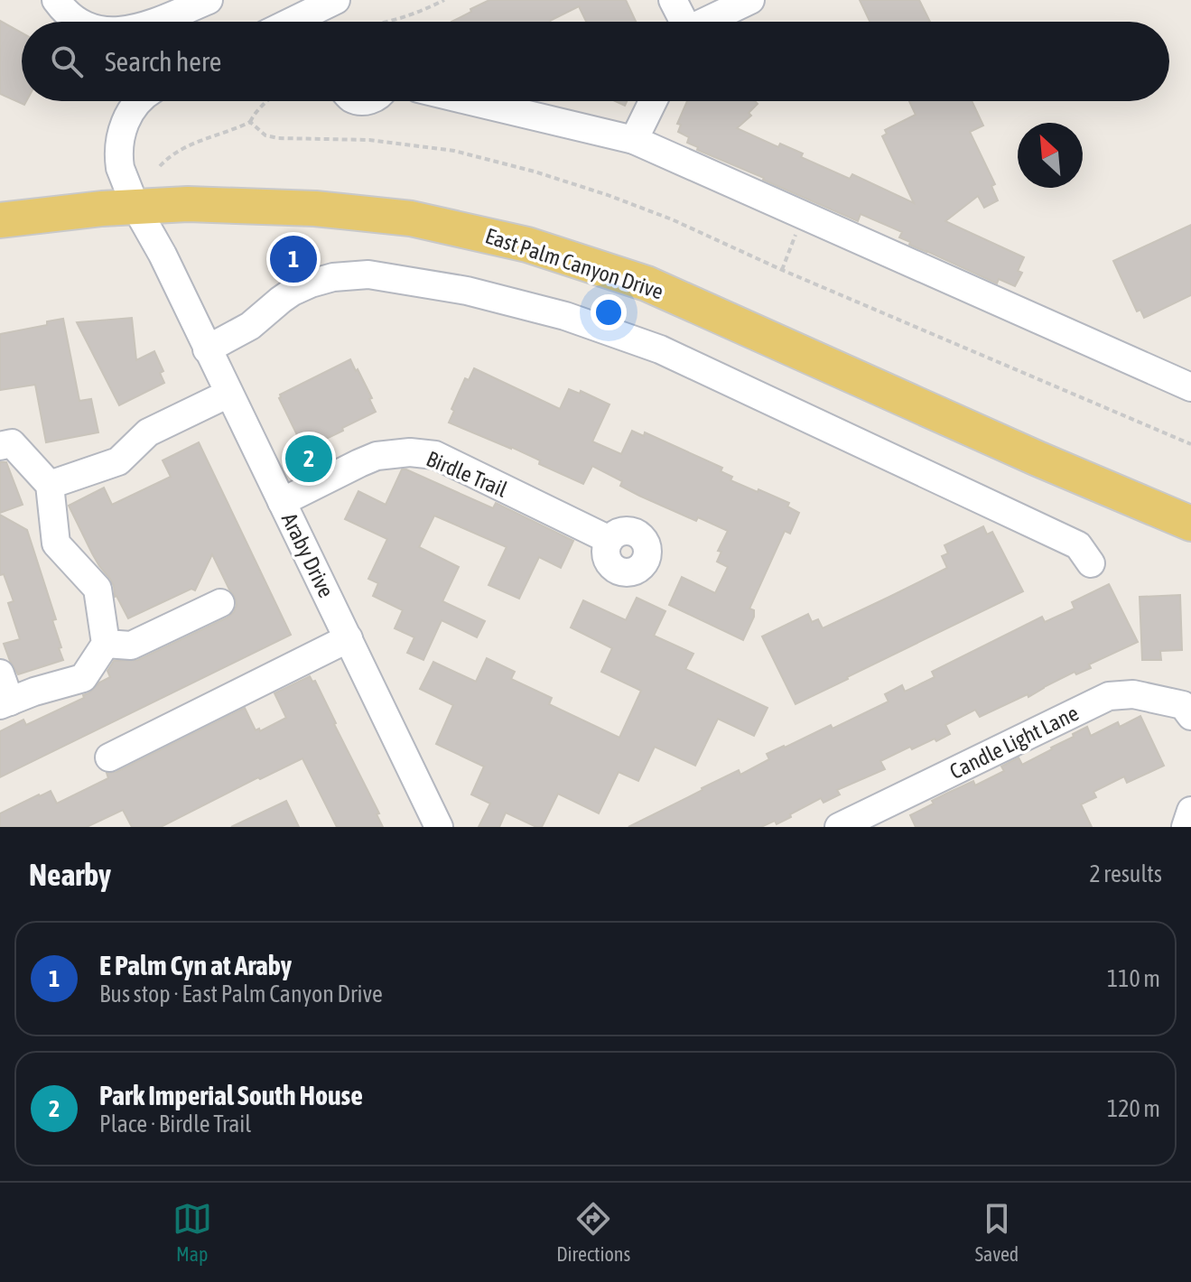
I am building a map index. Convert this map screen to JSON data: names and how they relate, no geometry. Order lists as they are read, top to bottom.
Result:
{
  "streets": {
    "main road": ["East Palm Canyon Drive"],
    "street": ["Birdle Trail", "Araby Drive", "Candle Light Lane"]
  },
  "crossings": [
    ["East Palm Canyon Drive", "Araby Drive"],
    ["Birdle Trail", "Araby Drive"]
  ],
  "north": "top left",
  "page": {
    "search": "Search here",
    "pins": ["1", "2"],
    "heading": ["Nearby", "2 results"],
    "list": [
      {
        "mark": "1",
        "name": "E Palm Cyn at Araby",
        "note": "Bus stop · East Palm Canyon Drive",
        "value": "110 m"
      },
      {
        "mark": "2",
        "name": "Park Imperial South House",
        "note": "Place · Birdle Trail",
        "value": "120 m"
      }
    ],
    "nav": ["Map", "Directions", "Saved"]
  }
}
